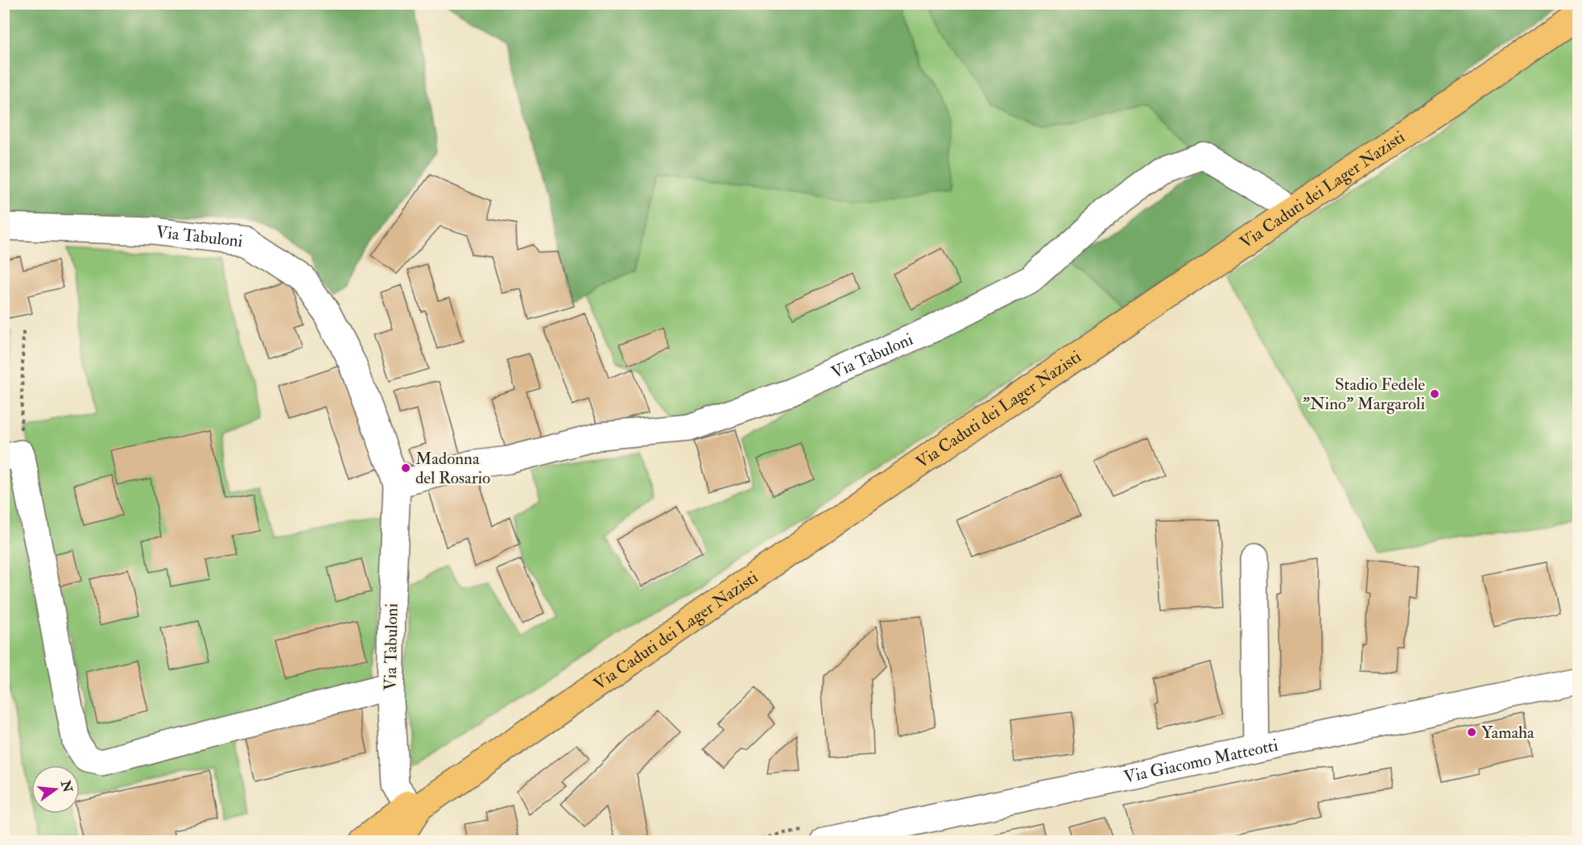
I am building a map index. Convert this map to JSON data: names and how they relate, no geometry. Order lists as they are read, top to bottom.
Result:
{
  "streets": {
    "main road": ["Via Caduti dei Lager Nazisti"],
    "street": ["Via Tabuloni", "Via Giacomo Matteotti"]
  },
  "crossings": [
    ["Via Caduti dei Lager Nazisti", "Via Tabuloni"]
  ],
  "places": ["Stadio Fedele \"Nino\" Margaroli", "Madonna del Rosario", "Yamaha"],
  "north": "right"
}
